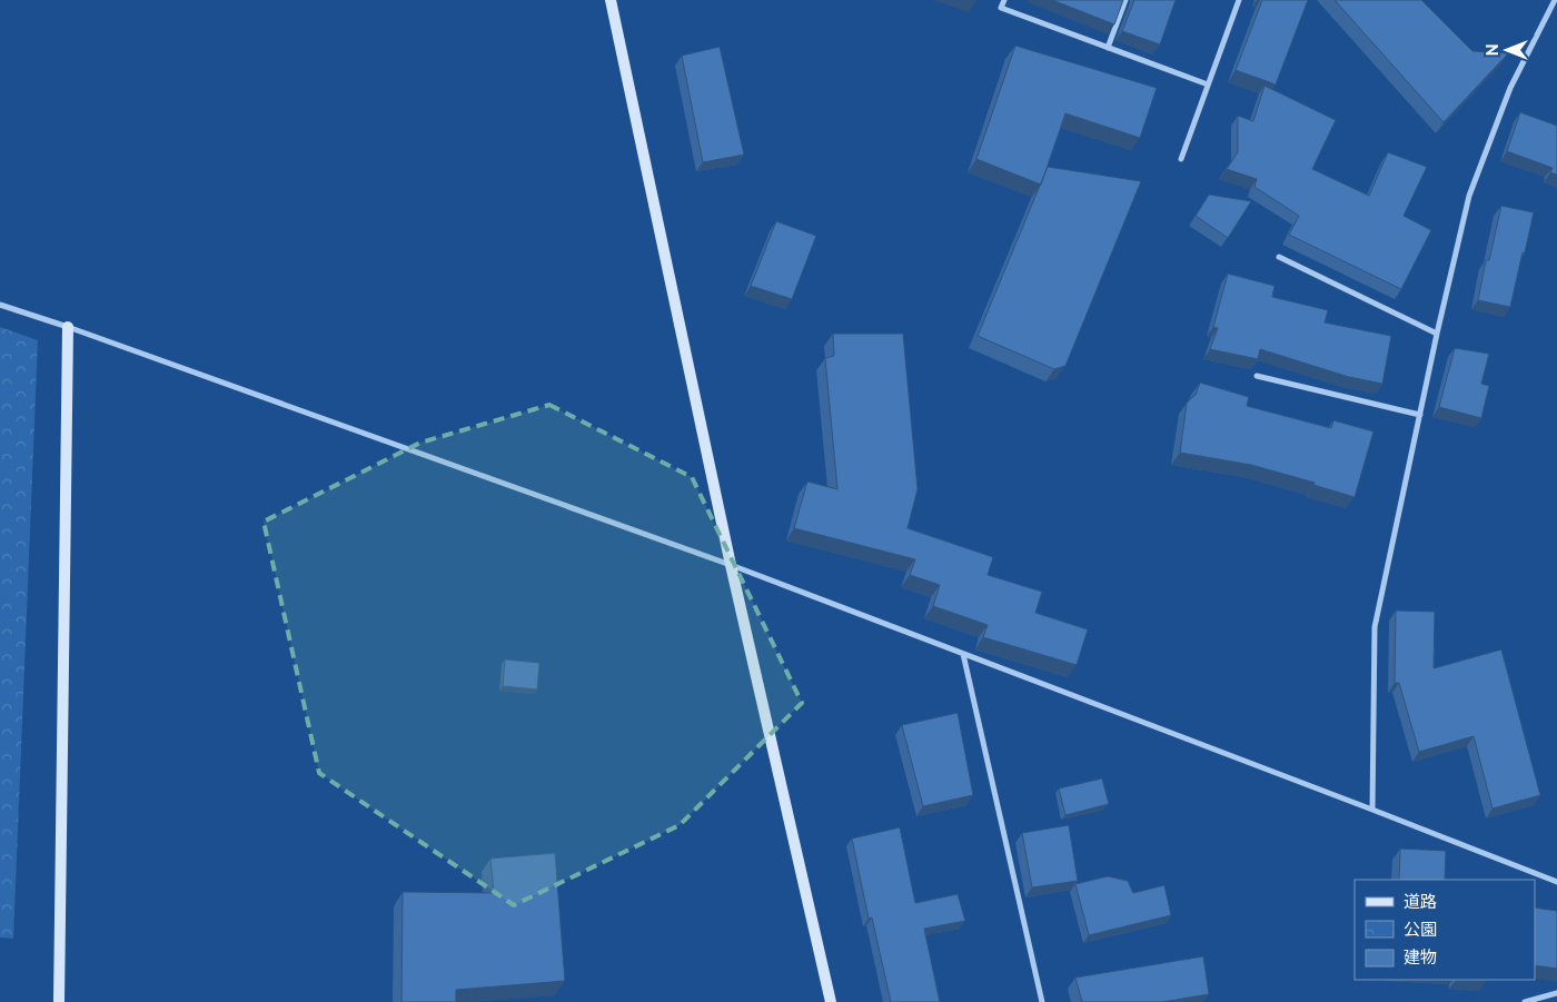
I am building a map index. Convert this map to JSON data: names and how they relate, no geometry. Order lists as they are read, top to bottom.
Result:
{
  "legend": ["道路", "公園", "建物"],
  "north": "left"
}
